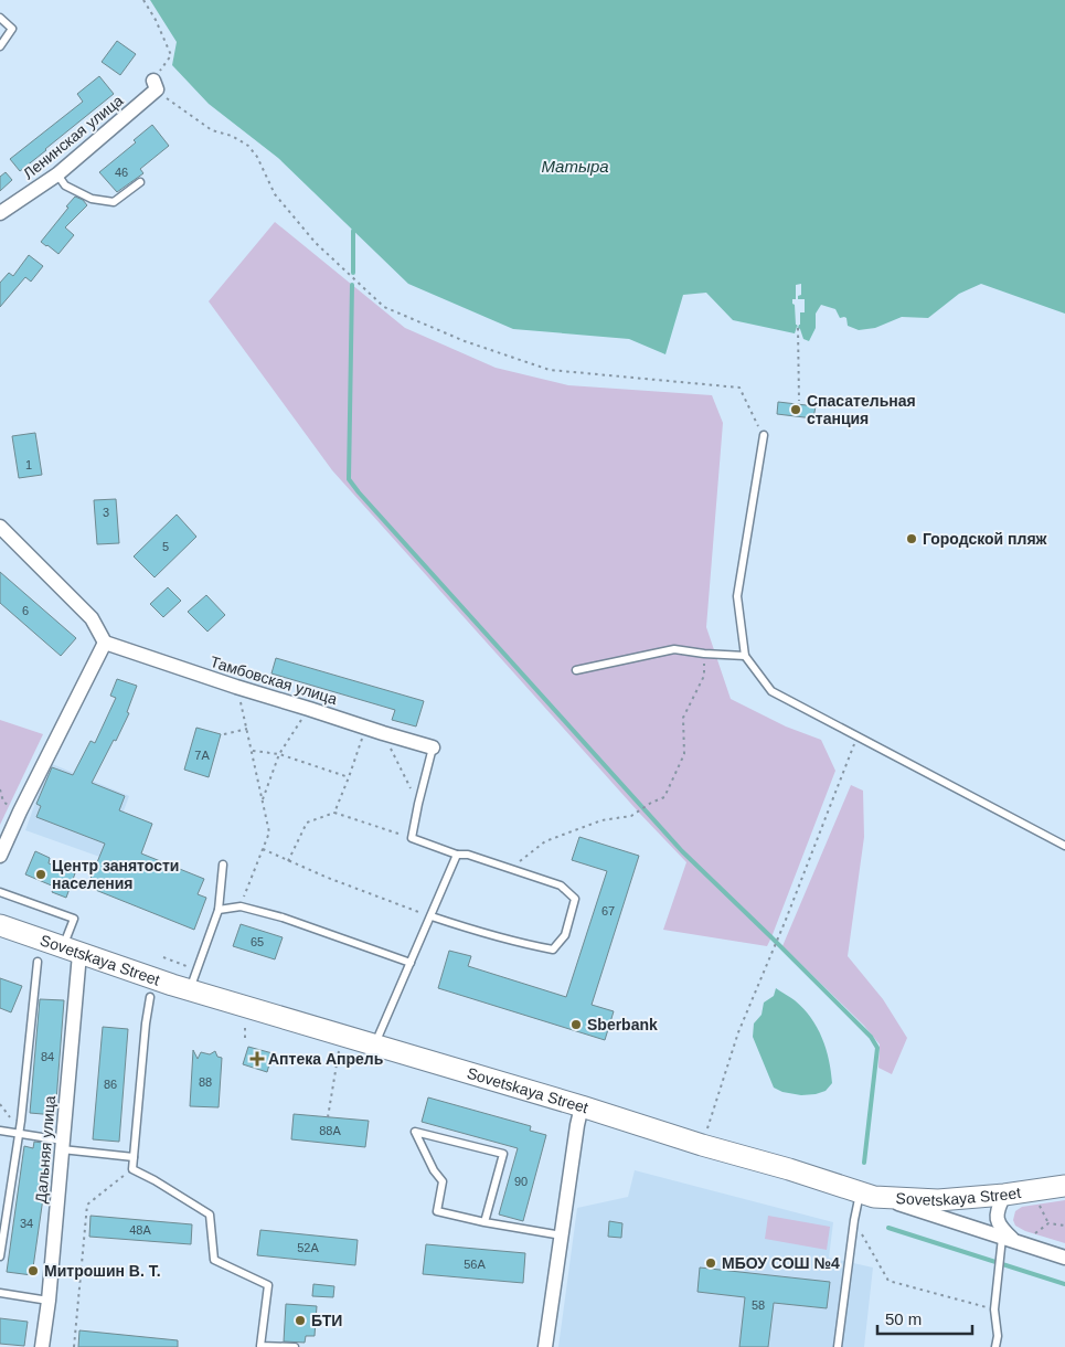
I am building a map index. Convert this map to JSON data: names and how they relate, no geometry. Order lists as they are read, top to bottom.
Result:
{
  "streets": {
    "main road": ["Sovetskaya Street"],
    "street": ["Ленинская улица", "Тамбовская улица", "Дальняя улица"]
  },
  "crossings": [
    ["Sovetskaya Street", "Дальняя улица"]
  ],
  "water": ["Матыра"],
  "places": {
    "other": [
      "Спасательная станция",
      "Городской пляж",
      "Центр занятости населения",
      "Sberbank",
      "МБОУ СОШ №4",
      "Митрошин В. Т.",
      "БТИ"
    ],
    "health": ["Аптека Апрель"]
  },
  "house_numbers": [
    "46",
    "1",
    "3",
    "5",
    "6",
    "7А",
    "67",
    "65",
    "84",
    "88",
    "86",
    "88А",
    "90",
    "34",
    "48А",
    "52А",
    "56А",
    "58"
  ],
  "scale_bar": "50 m"
}
